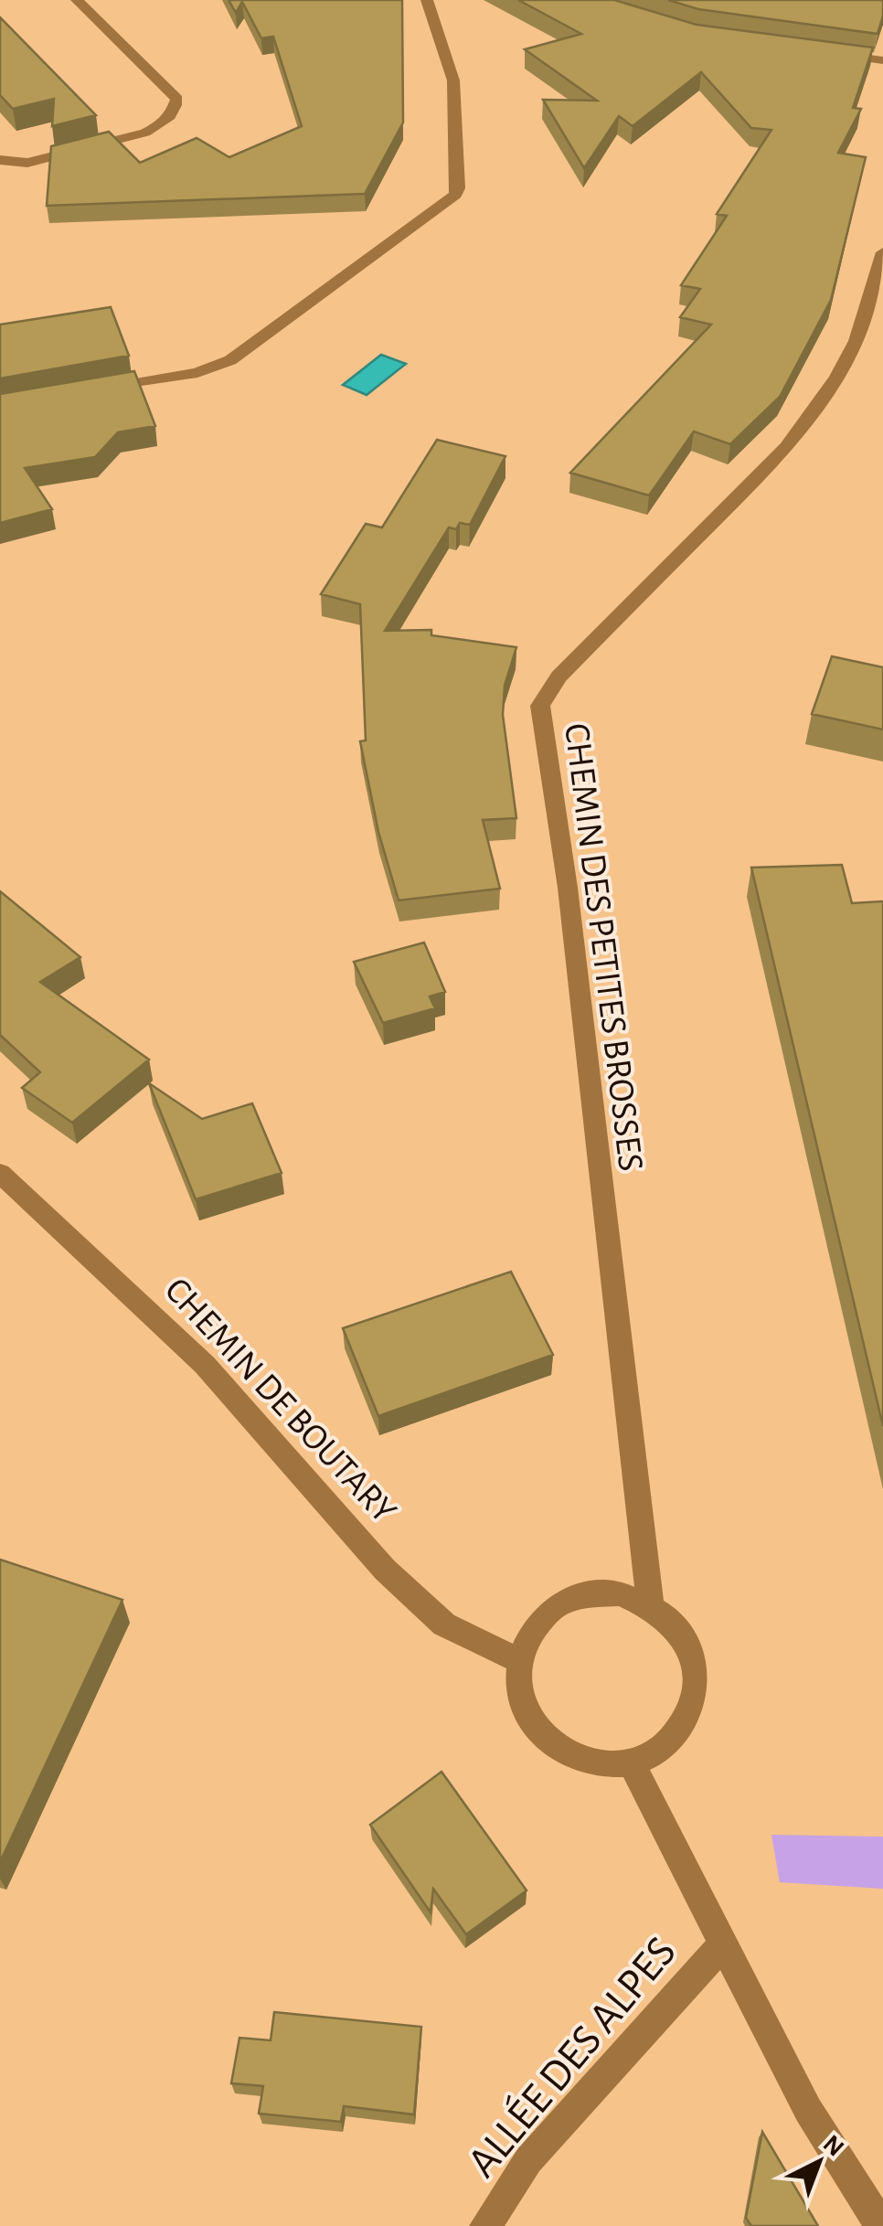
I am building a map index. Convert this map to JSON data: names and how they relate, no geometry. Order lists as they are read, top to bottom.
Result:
{
  "streets": {
    "street": ["CHEMIN DES PETITES BROSSES", "CHEMIN DE BOUTARY", "ALLÉE DES ALPES"]
  },
  "crossings": [
    ["CHEMIN DES PETITES BROSSES", "CHEMIN DE BOUTARY"]
  ],
  "north": "top right"
}
